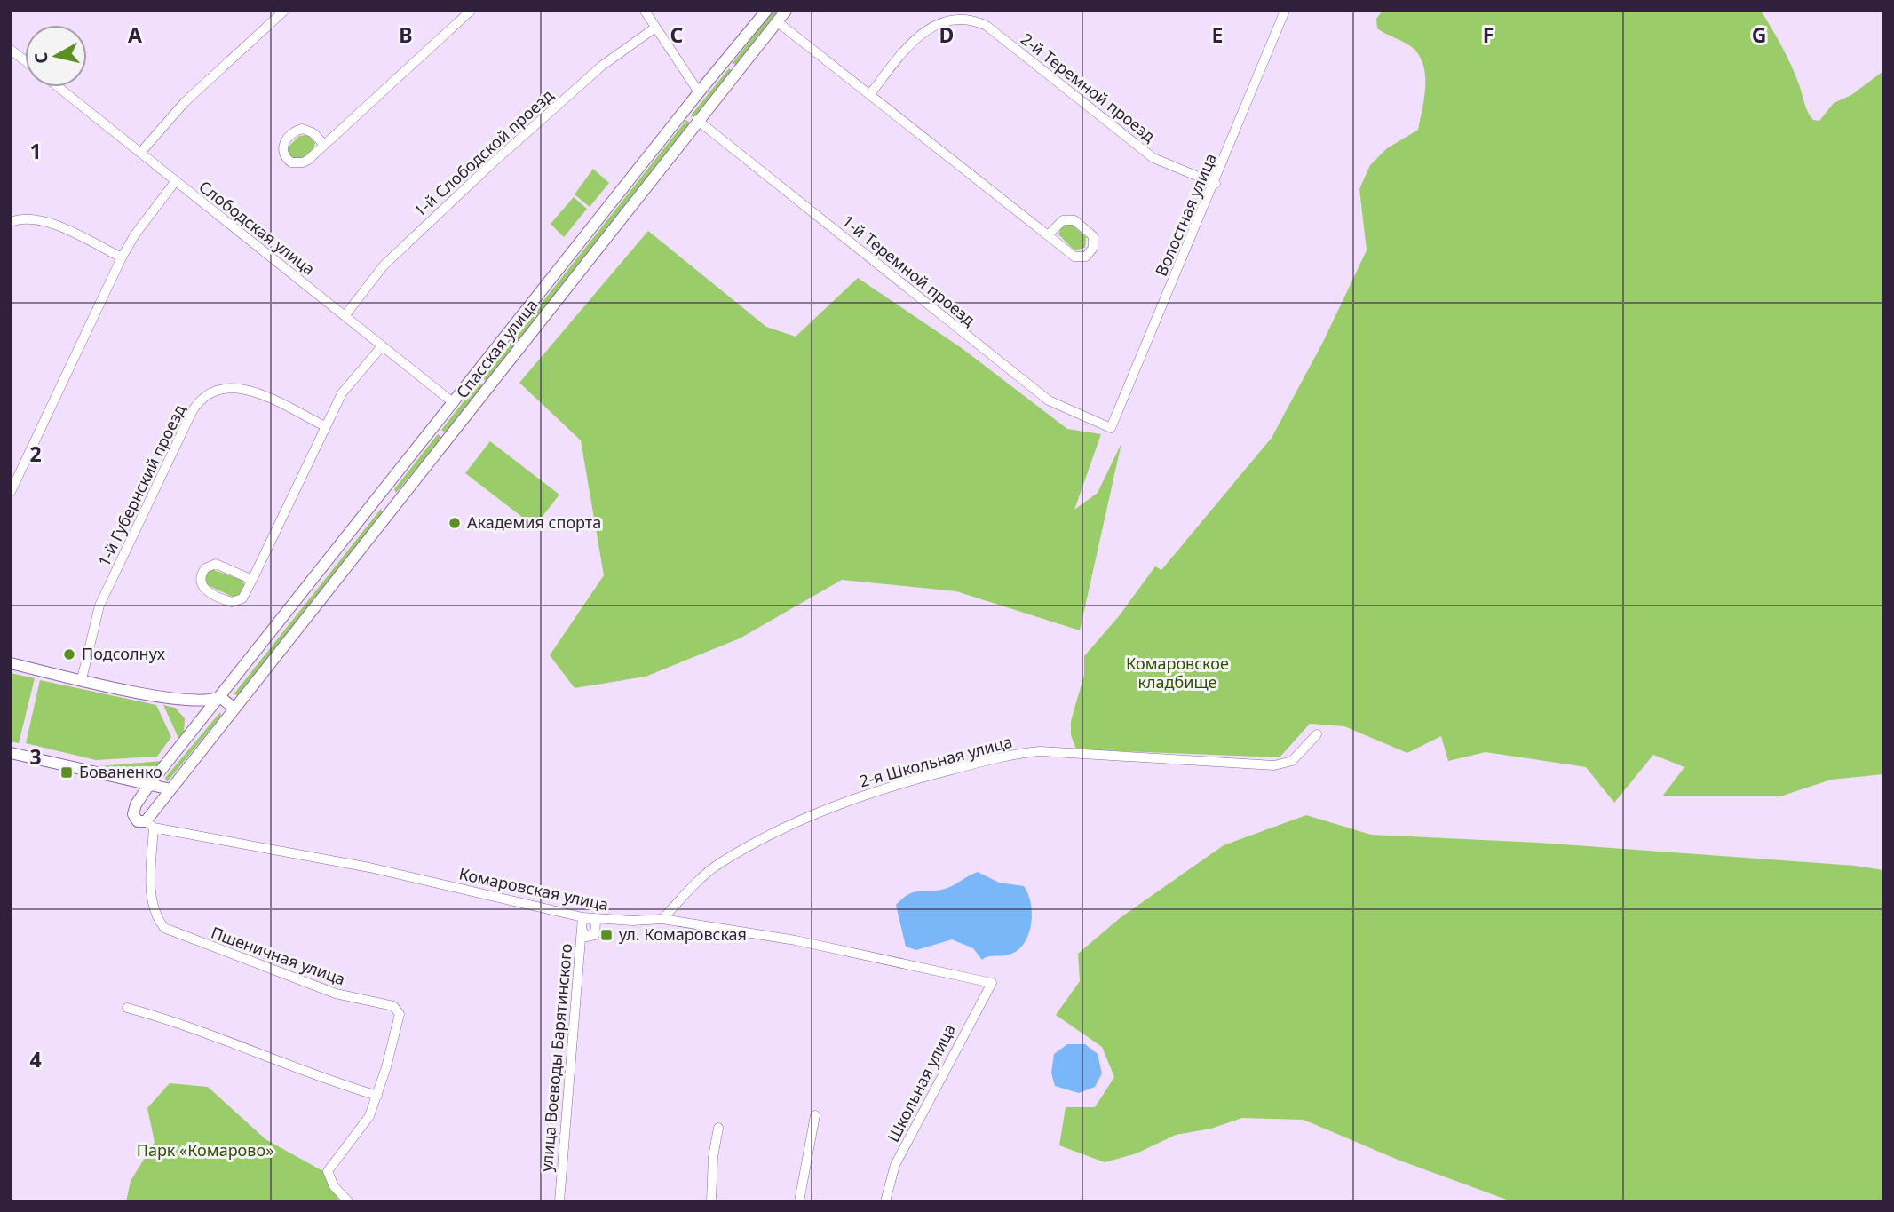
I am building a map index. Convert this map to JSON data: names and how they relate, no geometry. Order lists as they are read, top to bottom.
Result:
{
  "streets": {
    "street": [
      "2-й Теремной проезд",
      "1-й Слободской проезд",
      "Волостная улица",
      "Слободская улица",
      "1-й Теремной проезд",
      "Спасская улица",
      "1-й Губернский проезд",
      "2-я Школьная улица",
      "Комаровская улица",
      "Пшеничная улица",
      "улица Воеводы Барятинского",
      "Школьная улица"
    ]
  },
  "crossings": [
    ["2-й Теремной проезд", "Волостная улица"],
    ["1-й Слободской проезд", "Слободская улица"],
    ["Волостная улица", "1-й Теремной проезд"],
    ["Слободская улица", "Спасская улица"],
    ["1-й Теремной проезд", "Спасская улица"],
    ["Спасская улица", "Комаровская улица"],
    ["Спасская улица", "Пшеничная улица"],
    ["2-я Школьная улица", "Комаровская улица"],
    ["Комаровская улица", "Пшеничная улица"],
    ["Комаровская улица", "улица Воеводы Барятинского"],
    ["Комаровская улица", "Школьная улица"]
  ],
  "parks": ["Комаровское кладбище", "Парк «Комарово»"],
  "places": {
    "other": ["Академия спорта", "Подсолнух"],
    "transit": ["Бованенко", "ул. Комаровская"]
  },
  "north": "left",
  "grid": {
    "columns": [
      "A",
      "B",
      "C",
      "D",
      "E",
      "F",
      "G"
    ],
    "rows": [
      "1",
      "2",
      "3",
      "4"
    ]
  }
}
